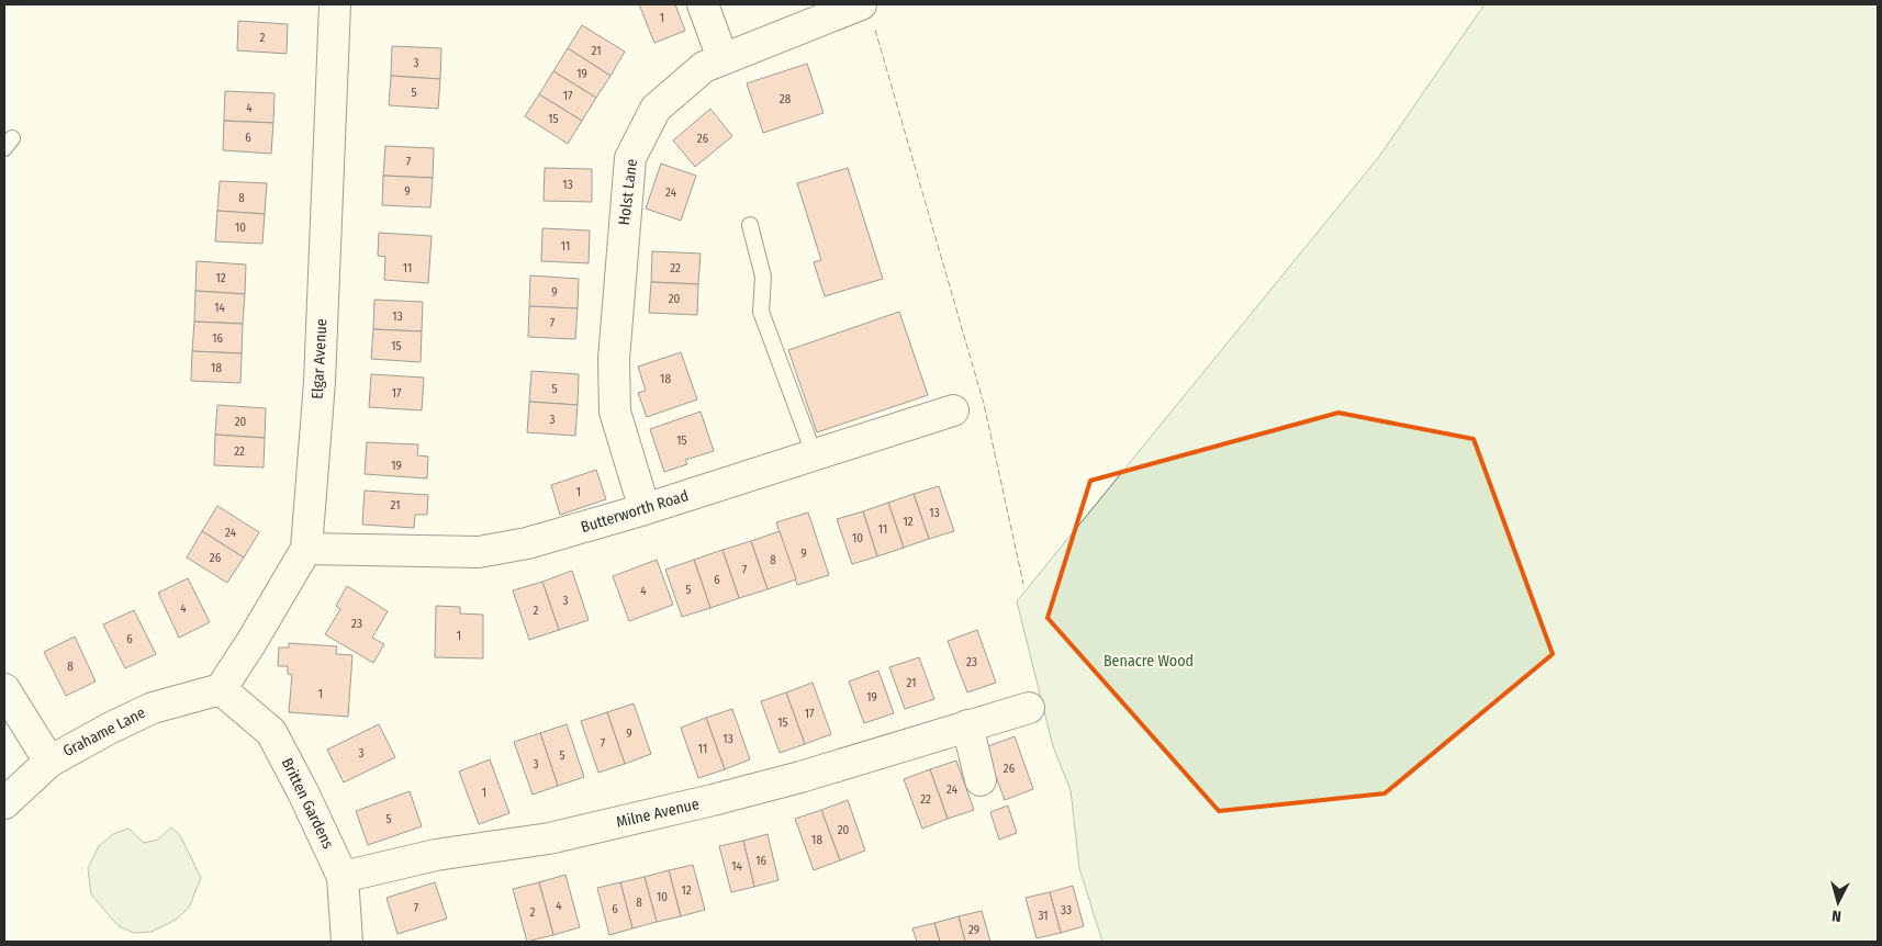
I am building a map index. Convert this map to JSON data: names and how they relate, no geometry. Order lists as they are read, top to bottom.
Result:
{
  "streets": {
    "street": [
      "Holst Lane",
      "Elgar Avenue",
      "Butterworth Road",
      "Grahame Lane",
      "Britten Gardens",
      "Milne Avenue"
    ]
  },
  "crossings": [
    ["Holst Lane", "Butterworth Road"],
    ["Elgar Avenue", "Butterworth Road"],
    ["Elgar Avenue", "Grahame Lane"],
    ["Elgar Avenue", "Britten Gardens"],
    ["Grahame Lane", "Britten Gardens"],
    ["Britten Gardens", "Milne Avenue"]
  ],
  "parks": ["Benacre Wood"],
  "house_numbers": [
    "1",
    "2",
    "21",
    "3",
    "19",
    "5",
    "17",
    "28",
    "4",
    "15",
    "6",
    "26",
    "7",
    "13",
    "9",
    "24",
    "8",
    "10",
    "11",
    "11",
    "22",
    "12",
    "9",
    "20",
    "14",
    "13",
    "7",
    "16",
    "15",
    "18",
    "18",
    "5",
    "17",
    "3",
    "20",
    "15",
    "22",
    "19",
    "1",
    "21",
    "13",
    "12",
    "11",
    "24",
    "10",
    "9",
    "26",
    "8",
    "7",
    "6",
    "5",
    "4",
    "3",
    "4",
    "2",
    "23",
    "1",
    "6",
    "23",
    "8",
    "21",
    "1",
    "19",
    "17",
    "15",
    "9",
    "13",
    "7",
    "11",
    "3",
    "5",
    "3",
    "26",
    "24",
    "1",
    "22",
    "5",
    "20",
    "18",
    "16",
    "14",
    "12",
    "10",
    "8",
    "4",
    "7",
    "6",
    "33",
    "2",
    "31",
    "29"
  ],
  "north": "bottom"
}
